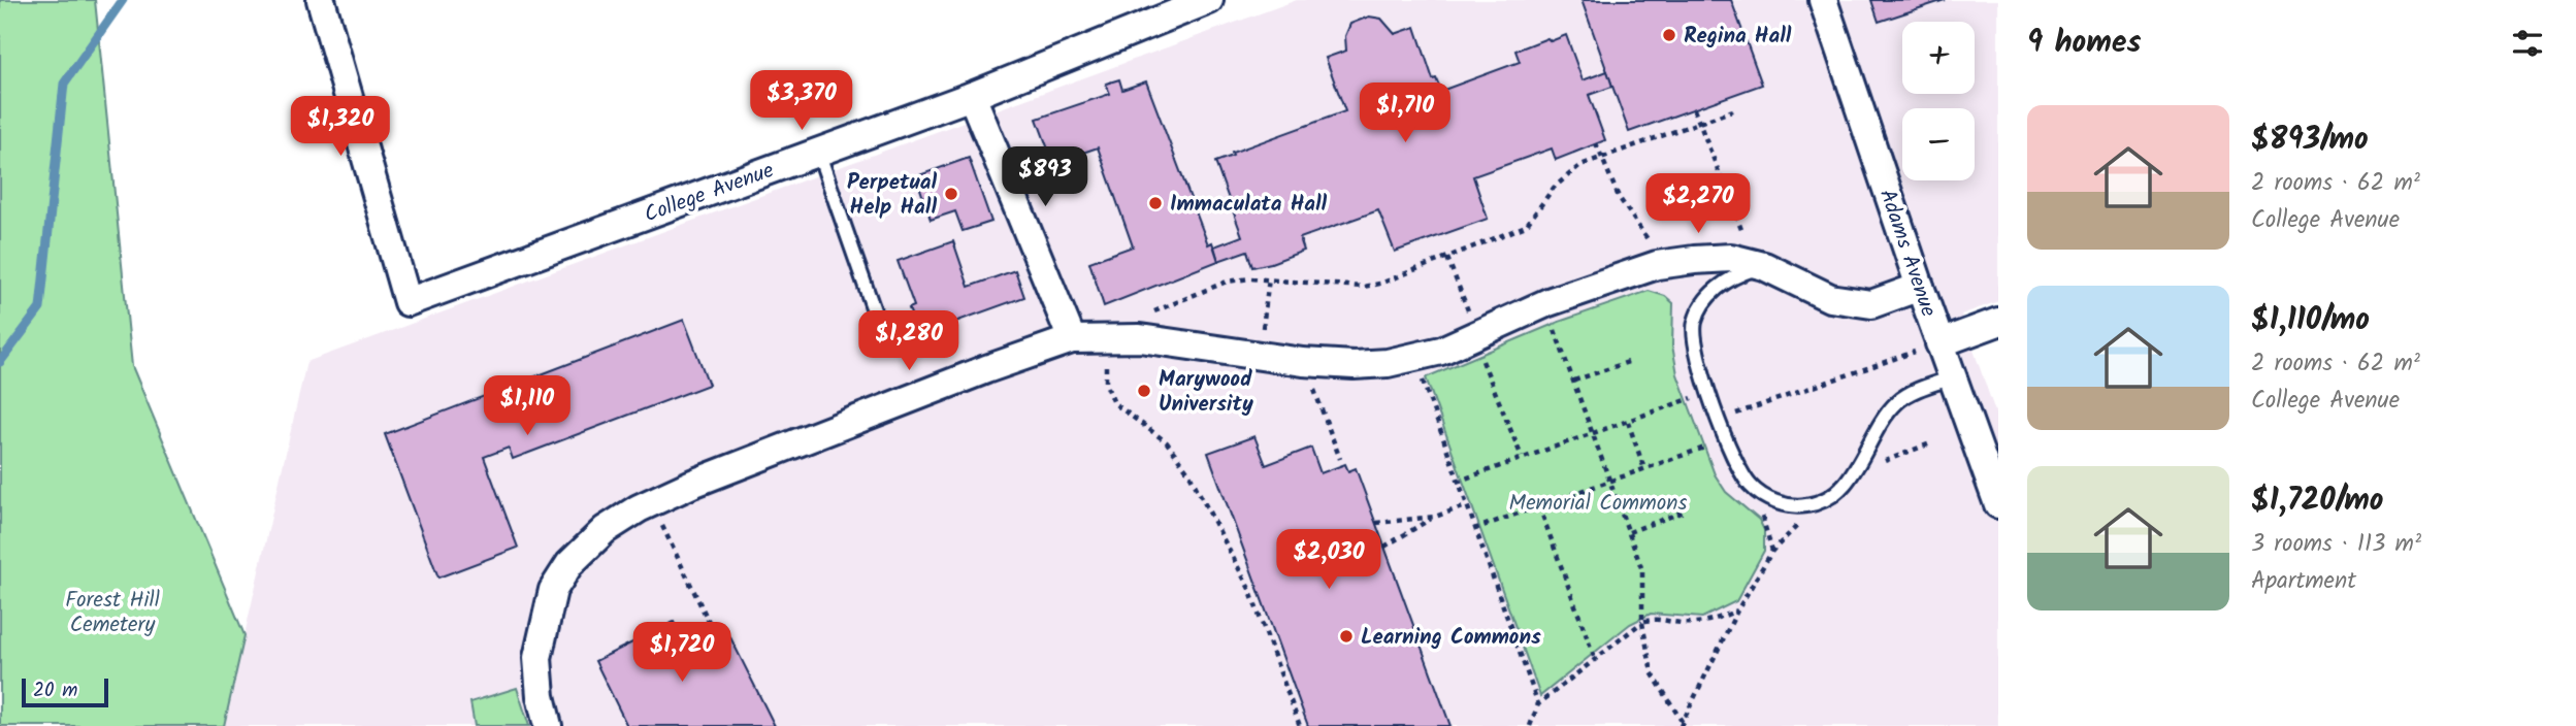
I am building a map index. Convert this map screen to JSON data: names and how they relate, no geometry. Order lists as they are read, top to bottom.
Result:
{
  "streets": {
    "street": ["College Avenue", "Adams Avenue"]
  },
  "parks": ["Memorial Commons", "Forest Hill Cemetery"],
  "places": [
    "Regina Hall",
    "Perpetual Help Hall",
    "Immaculata Hall",
    "Marywood University",
    "Learning Commons"
  ],
  "scale_bar": "20 m",
  "page": {
    "heading": "9 homes",
    "map_buttons": ["+", "−"],
    "price": [
      "$3,370",
      "$1,710",
      "$1,320",
      "$893",
      "$2,270",
      "$1,280",
      "$1,110",
      "$2,030",
      "$1,720"
    ],
    "list": [
      {
        "name": "$893/mo",
        "note": "2 rooms · 62 m² · College Avenue"
      },
      {
        "name": "$1,110/mo",
        "note": "2 rooms · 62 m² · College Avenue"
      },
      {
        "name": "$1,720/mo",
        "note": "3 rooms · 113 m² · Apartment"
      }
    ],
    "scale": "20 m"
  }
}
